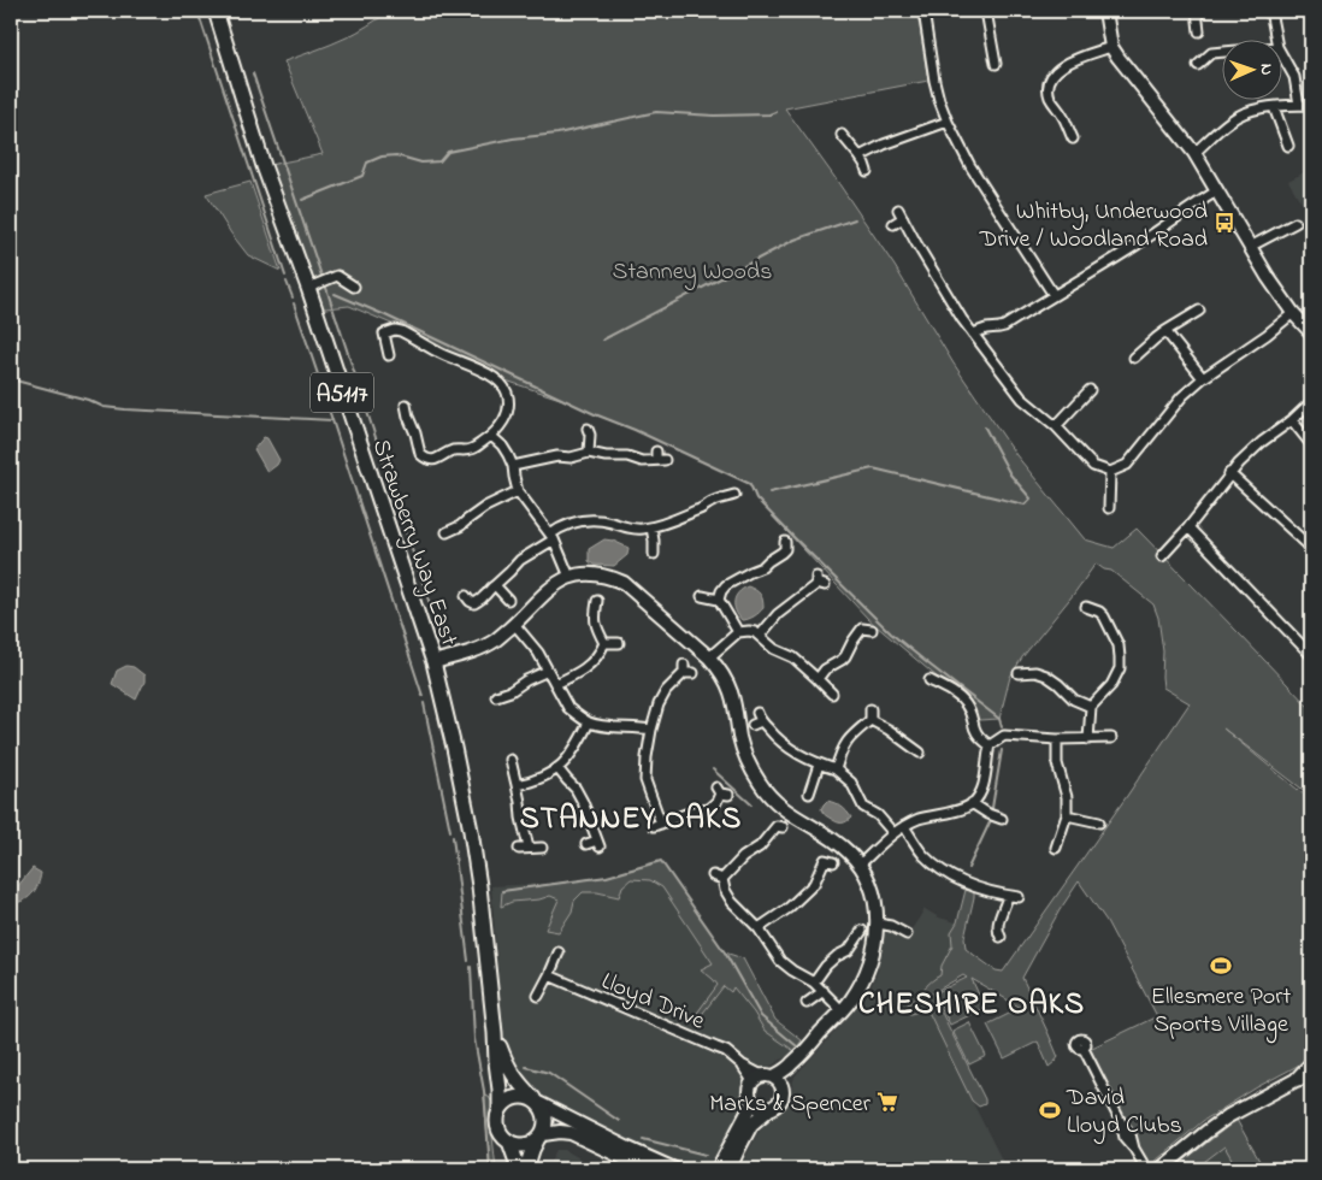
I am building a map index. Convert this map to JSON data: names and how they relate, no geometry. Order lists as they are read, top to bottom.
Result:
{
  "streets": {
    "main road": ["A5117", "Strawberry Way East"],
    "street": ["Lloyd Drive"]
  },
  "crossings": [
    ["A5117", "Strawberry Way East"]
  ],
  "districts": ["STANNEY OAKS", "CHESHIRE OAKS"],
  "parks": ["Stanney Woods"],
  "places": {
    "bus stop": ["Whitby, Underwood Drive / Woodland Road"],
    "sports": ["Ellesmere Port Sports Village", "David Lloyd Clubs"],
    "supermarket": ["Marks & Spencer"]
  },
  "north": "right"
}
